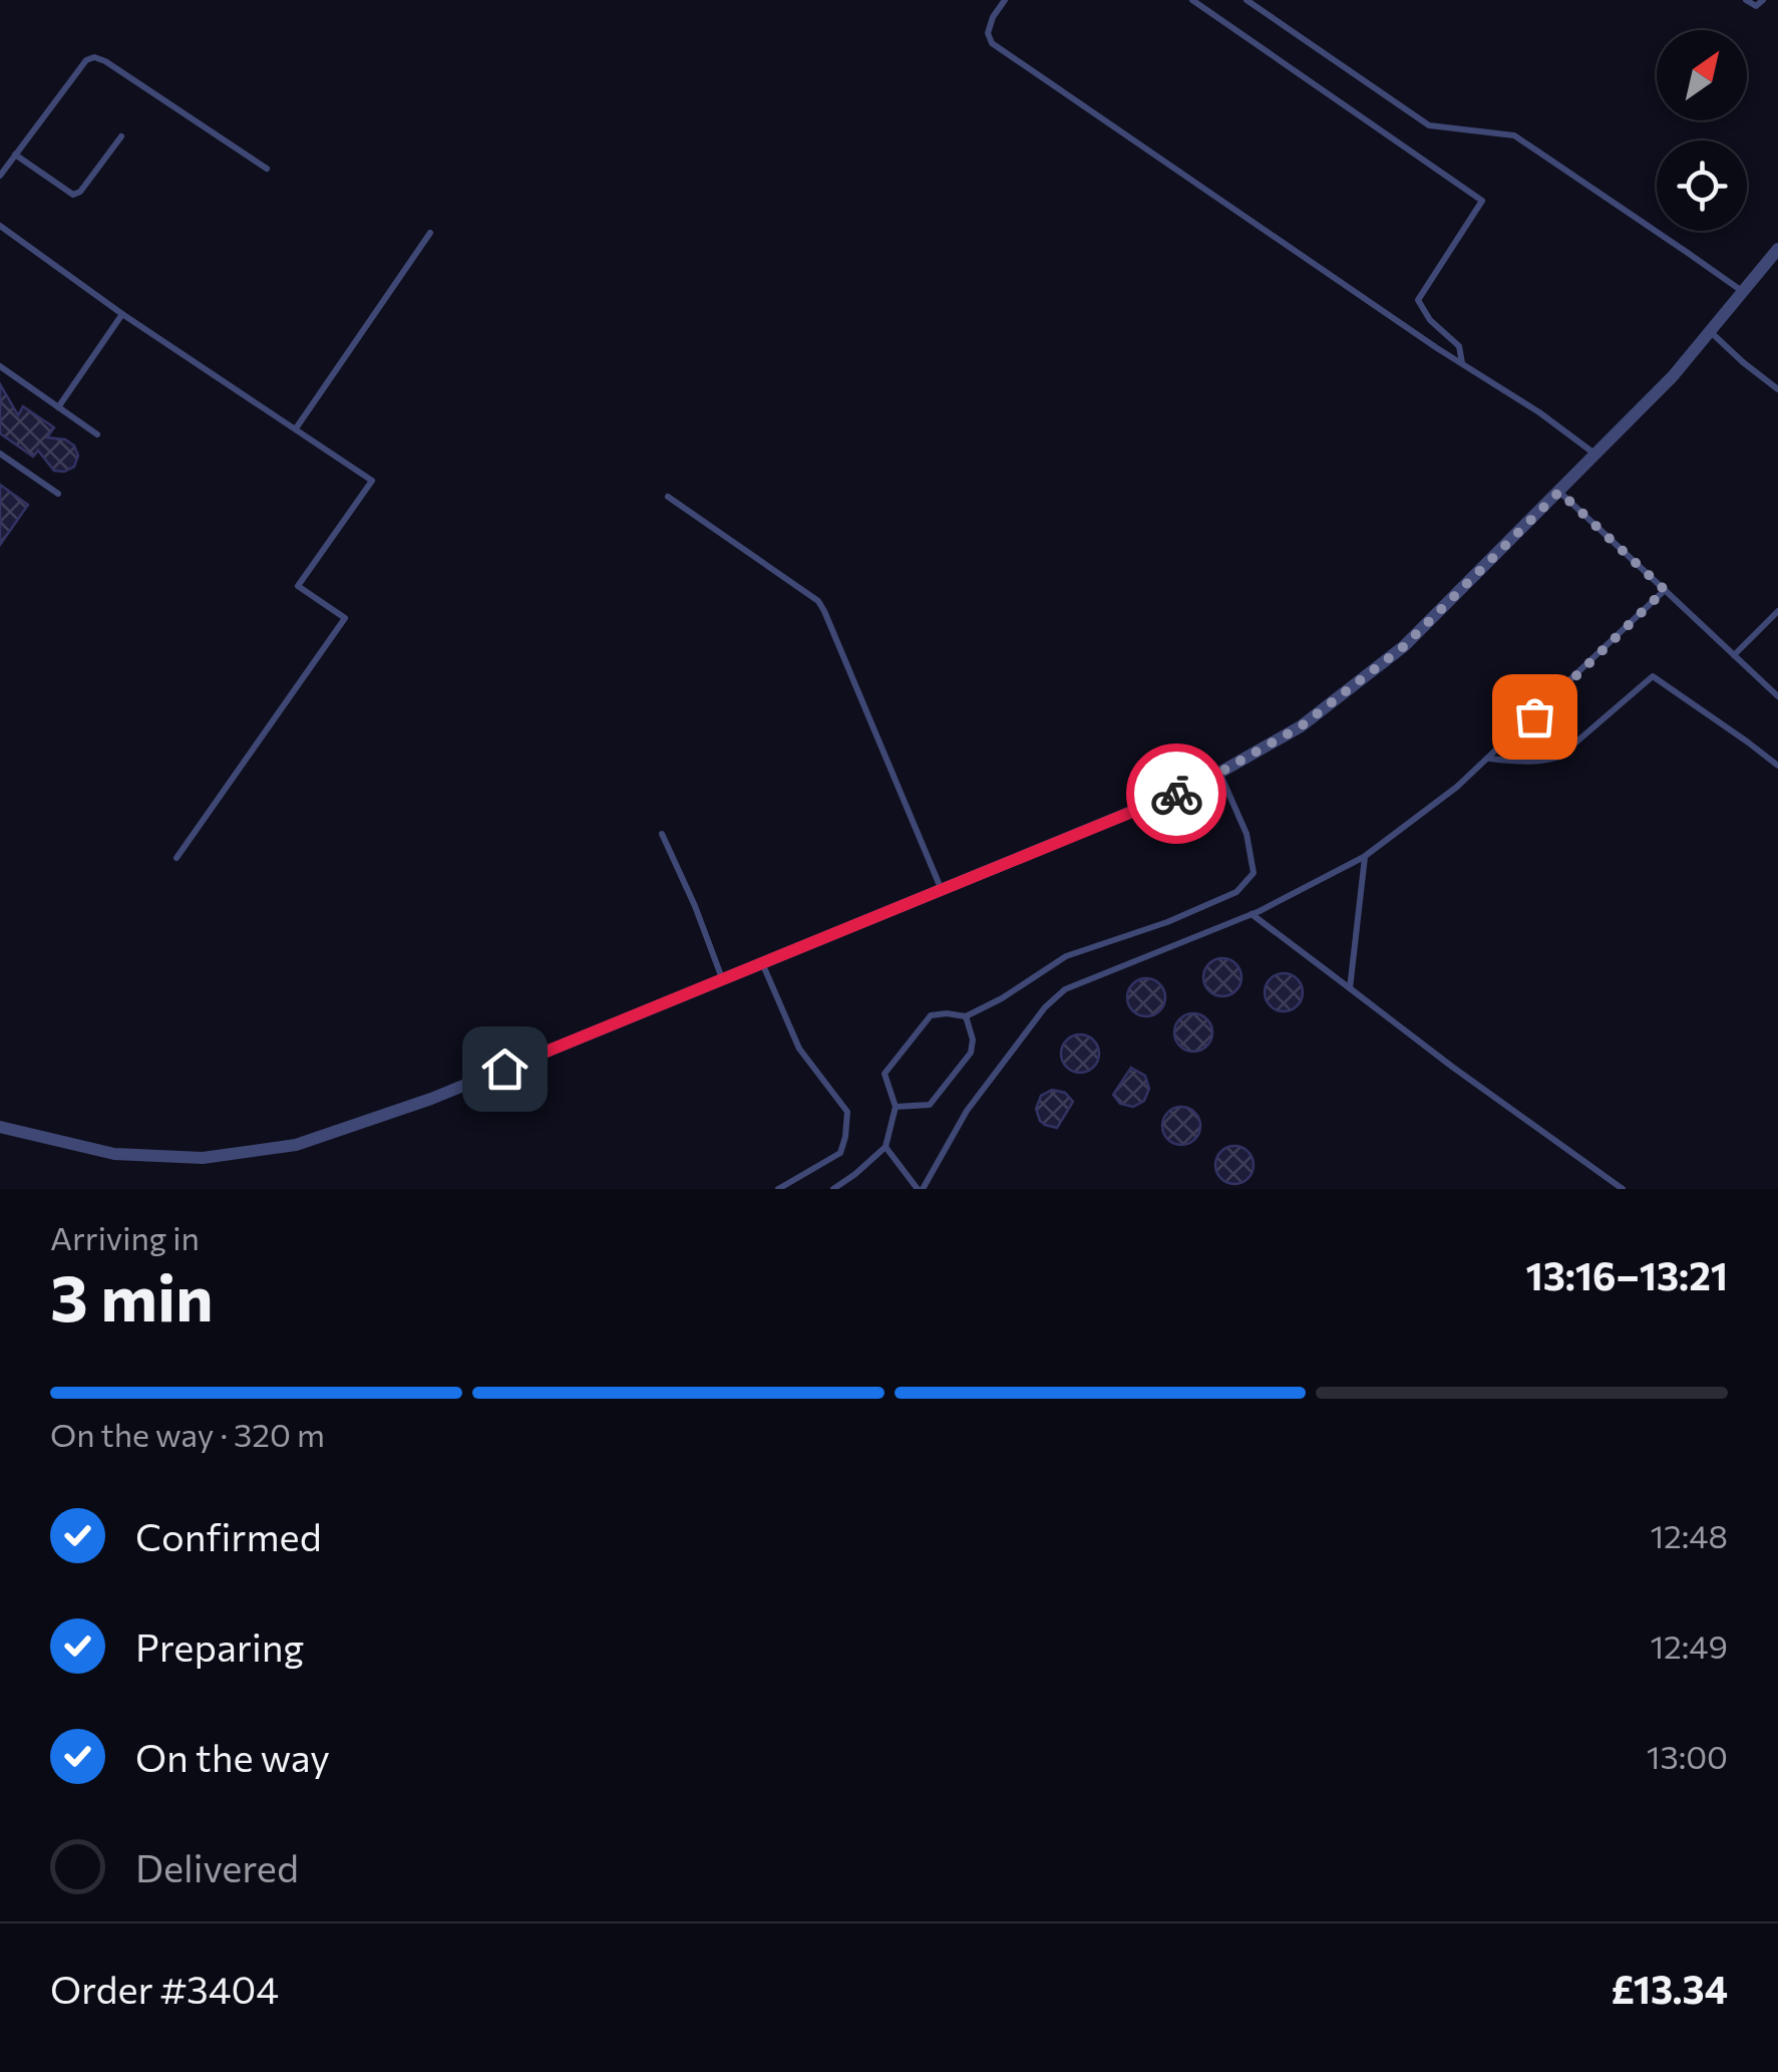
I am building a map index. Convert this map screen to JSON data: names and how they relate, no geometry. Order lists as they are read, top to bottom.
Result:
{
  "north": "top right",
  "page": {
    "heading": ["3 min", "Arriving in", "13:16–13:21"],
    "panel": ["Order #3404", "£13.34"],
    "bar": "On the way · 320 m",
    "list": [
      ["Confirmed", "12:48"],
      ["Preparing", "12:49"],
      ["On the way", "13:00"],
      "Delivered"
    ]
  }
}
